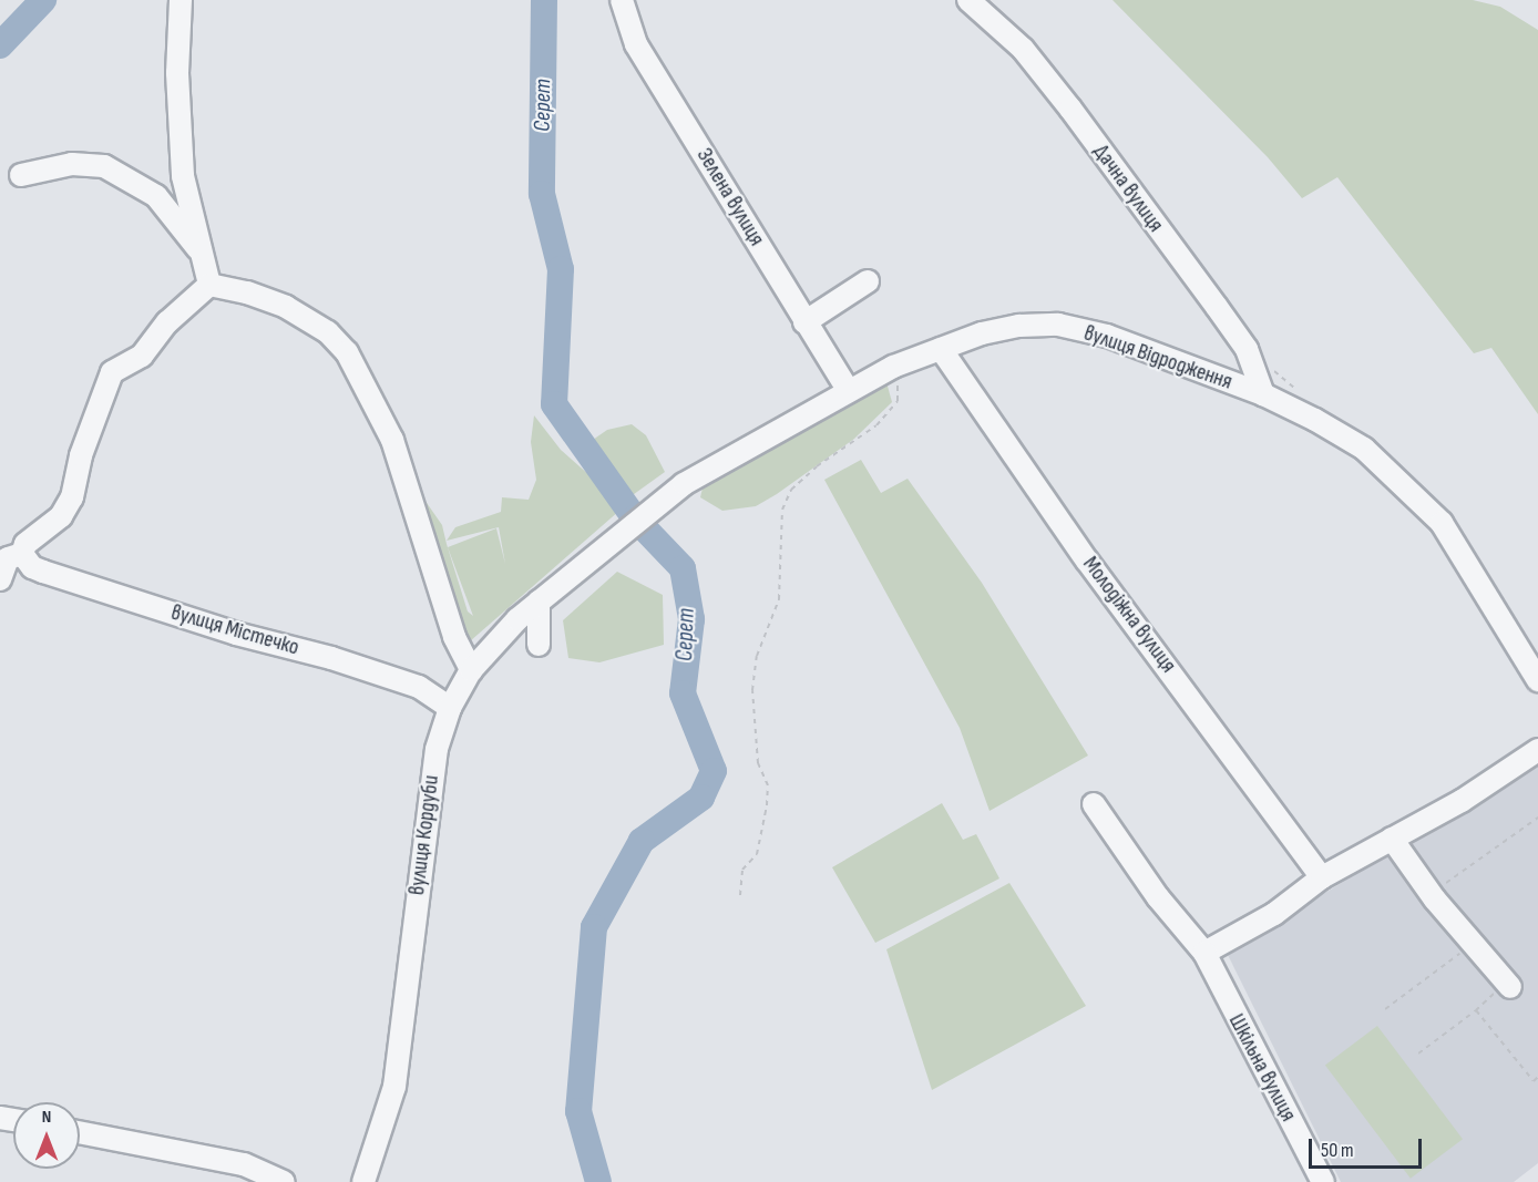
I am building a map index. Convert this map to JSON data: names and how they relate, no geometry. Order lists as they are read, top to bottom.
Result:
{
  "streets": {
    "street": [
      "Дачна вулиця",
      "Зелена вулиця",
      "вулиця Відродження",
      "Молодіжна вулиця",
      "вулиця Містечко",
      "вулиця Кордуби",
      "Шкільна вулиця"
    ]
  },
  "crossings": [
    ["Дачна вулиця", "вулиця Відродження"],
    ["Зелена вулиця", "вулиця Відродження"],
    ["вулиця Відродження", "Молодіжна вулиця"],
    ["вулиця Відродження", "вулиця Кордуби"],
    ["вулиця Містечко", "вулиця Кордуби"]
  ],
  "water": ["Серет"],
  "scale_bar": "50 m",
  "north": "top"
}
